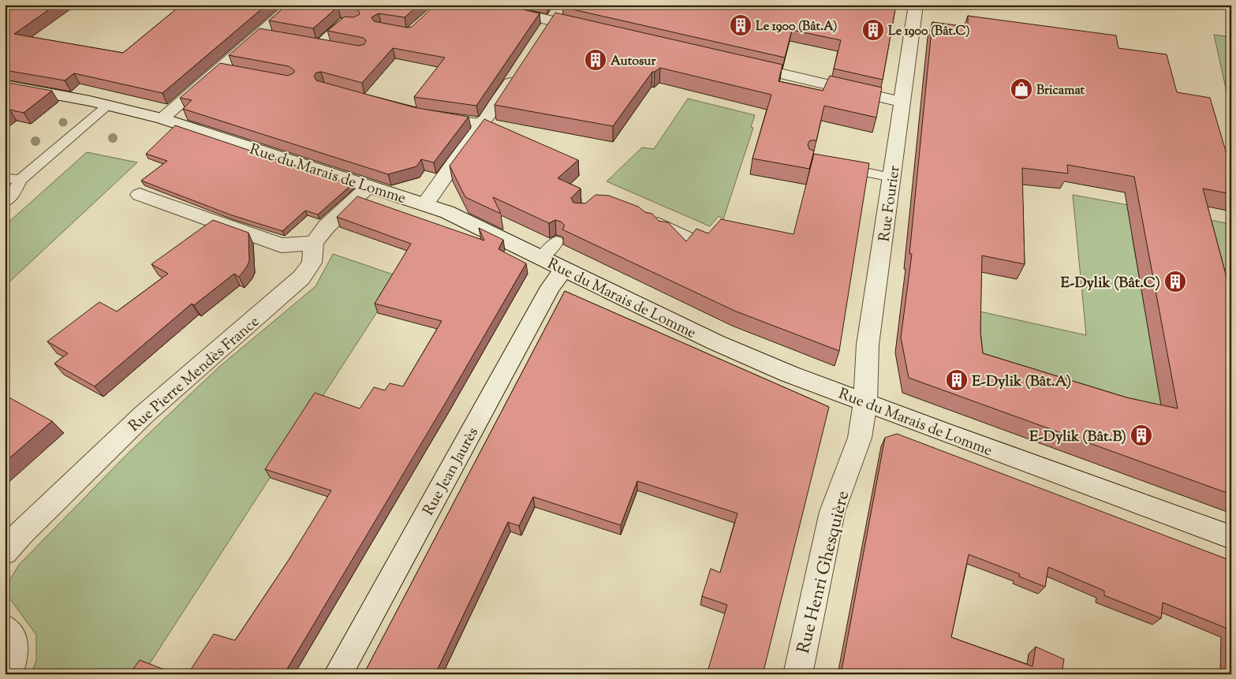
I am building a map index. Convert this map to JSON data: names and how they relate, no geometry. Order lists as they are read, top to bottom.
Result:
{
  "streets": {
    "street": [
      "Rue du Marais de Lomme",
      "Rue Fourier",
      "Rue Pierre Mendès France",
      "Rue Jean Jaurès",
      "Rue Henri Ghesquière"
    ]
  },
  "crossings": [
    ["Rue du Marais de Lomme", "Rue Fourier"],
    ["Rue du Marais de Lomme", "Rue Jean Jaurès"],
    ["Rue du Marais de Lomme", "Rue Henri Ghesquière"],
    ["Rue Fourier", "Rue Henri Ghesquière"]
  ],
  "places": {
    "building": [
      "Le 1900 (Bât.A)",
      "Le 1900 (Bât.C)",
      "Autosur",
      "E-Dylik (Bât.C)",
      "E-Dylik (Bât.A)",
      "E-Dylik (Bât.B)"
    ],
    "shop": ["Bricamat"]
  }
}
